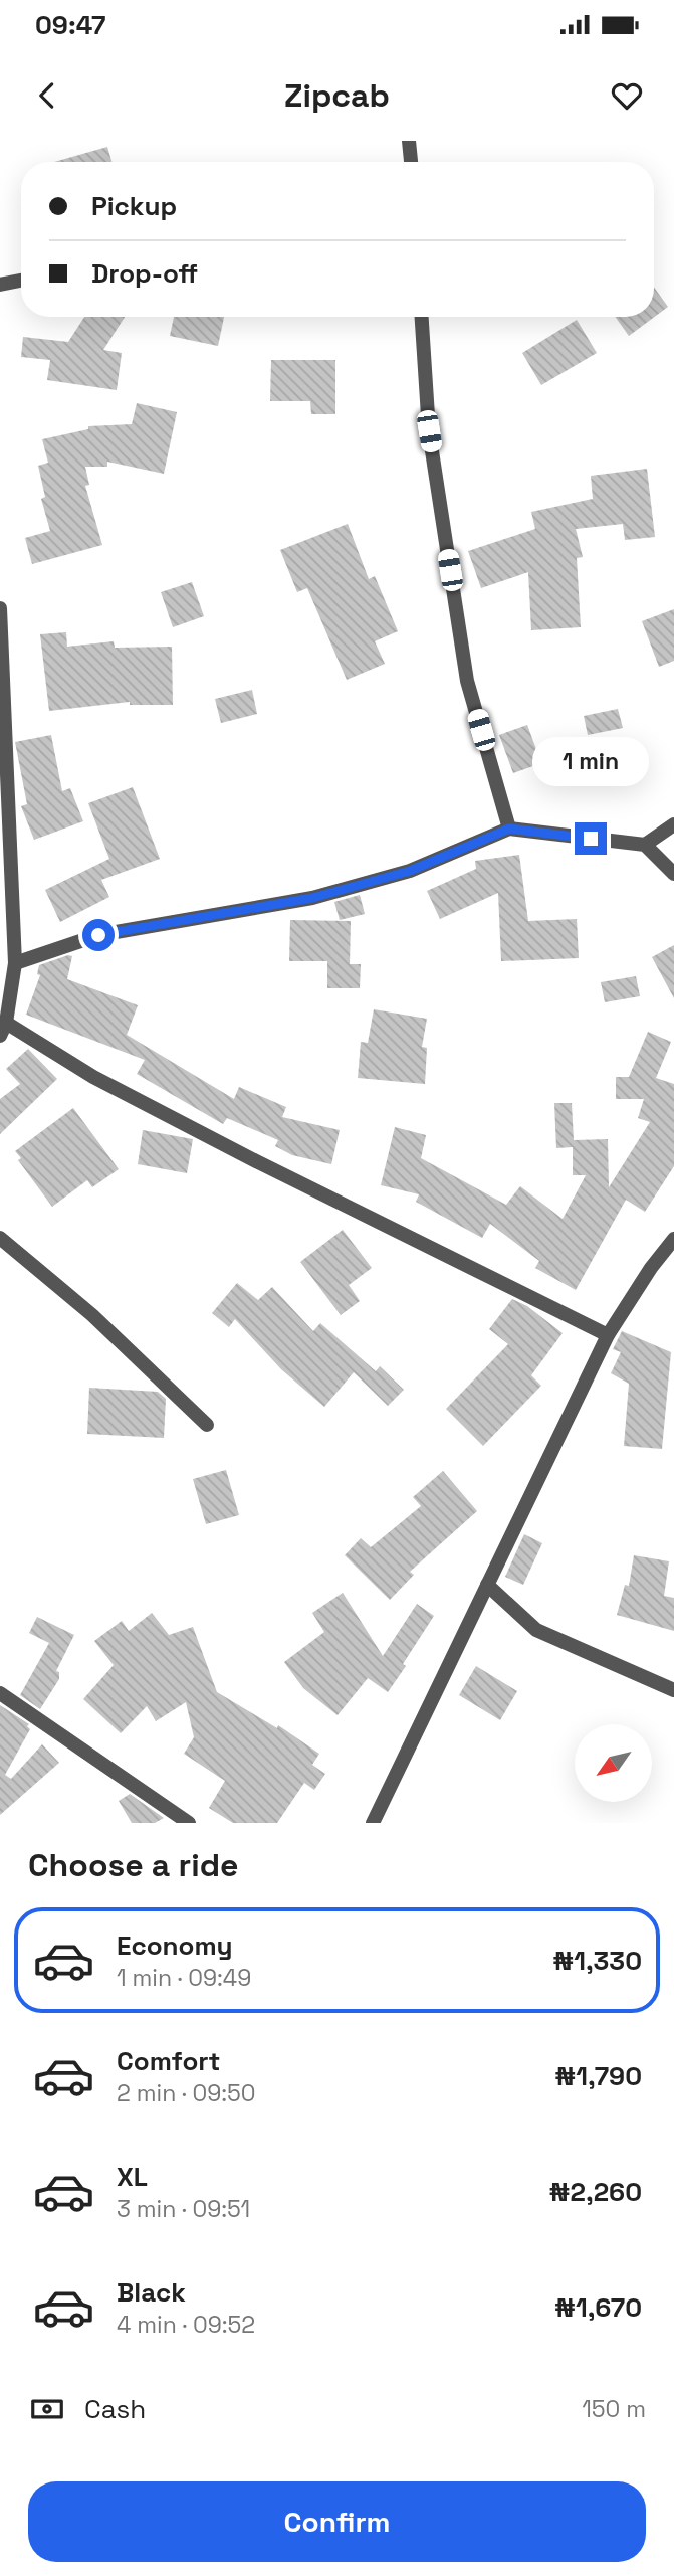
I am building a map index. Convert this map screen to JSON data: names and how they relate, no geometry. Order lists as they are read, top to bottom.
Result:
{
  "north": "bottom left",
  "page": {
    "status": "09:47",
    "header": "Zipcab",
    "banner": ["Pickup", "Drop-off"],
    "bubble": "1 min",
    "heading": "Choose a ride",
    "list": [
      {
        "name": "Economy",
        "note": "1 min · 09:49",
        "value": "₦1,330"
      },
      {
        "name": "Comfort",
        "note": "2 min · 09:50",
        "value": "₦1,790"
      },
      {
        "name": "XL",
        "note": "3 min · 09:51",
        "value": "₦2,260"
      },
      {
        "name": "Black",
        "note": "4 min · 09:52",
        "value": "₦1,670"
      }
    ],
    "pay": ["Cash", "150 m"],
    "buttons": "Confirm"
  }
}
